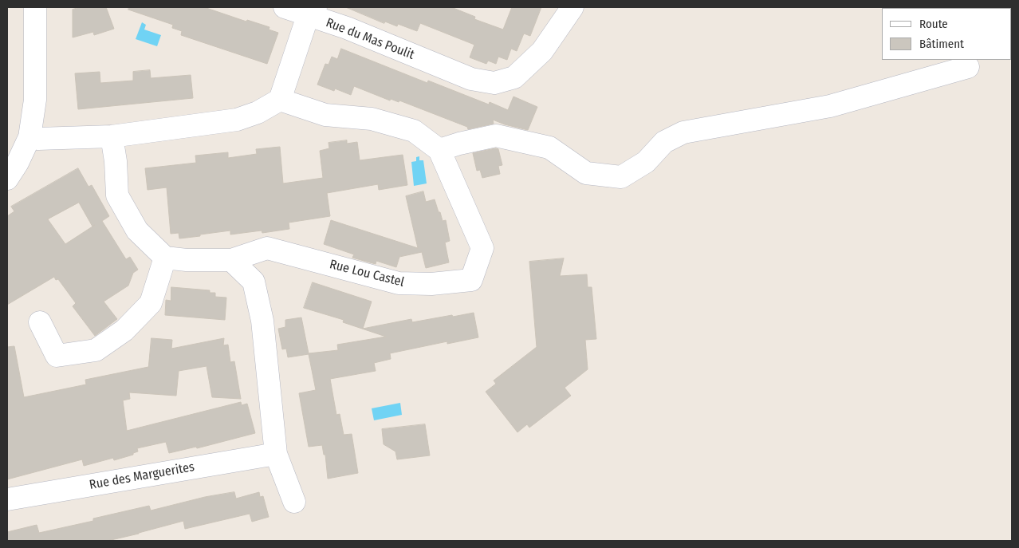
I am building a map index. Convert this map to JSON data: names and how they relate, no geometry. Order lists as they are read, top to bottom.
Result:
{
  "streets": {
    "street": ["Rue du Mas Poulit", "Rue Lou Castel", "Rue des Marguerites"]
  },
  "legend": ["Route", "Bâtiment"]
}
